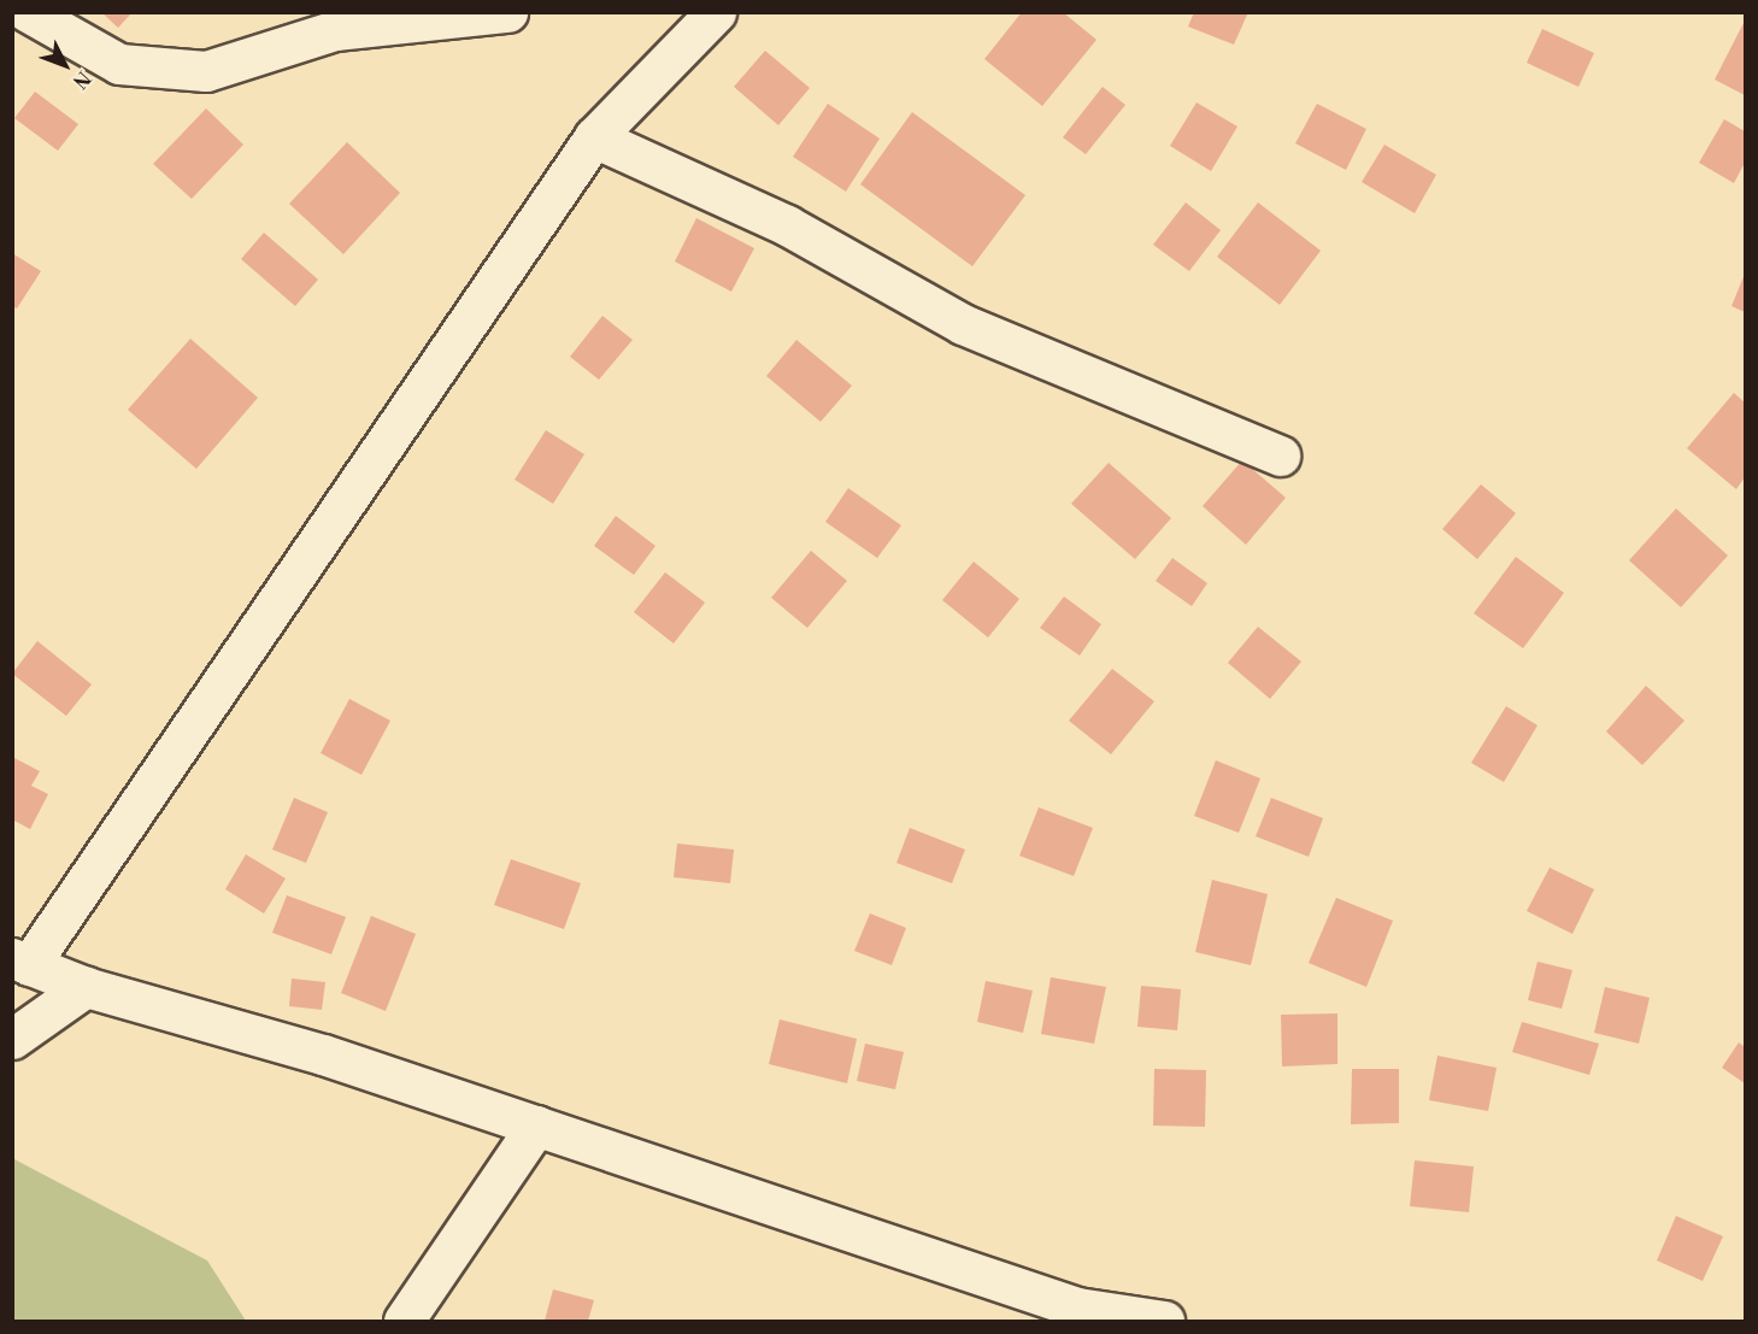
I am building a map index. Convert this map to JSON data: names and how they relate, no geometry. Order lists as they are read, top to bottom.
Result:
{
  "north": "bottom right"
}
